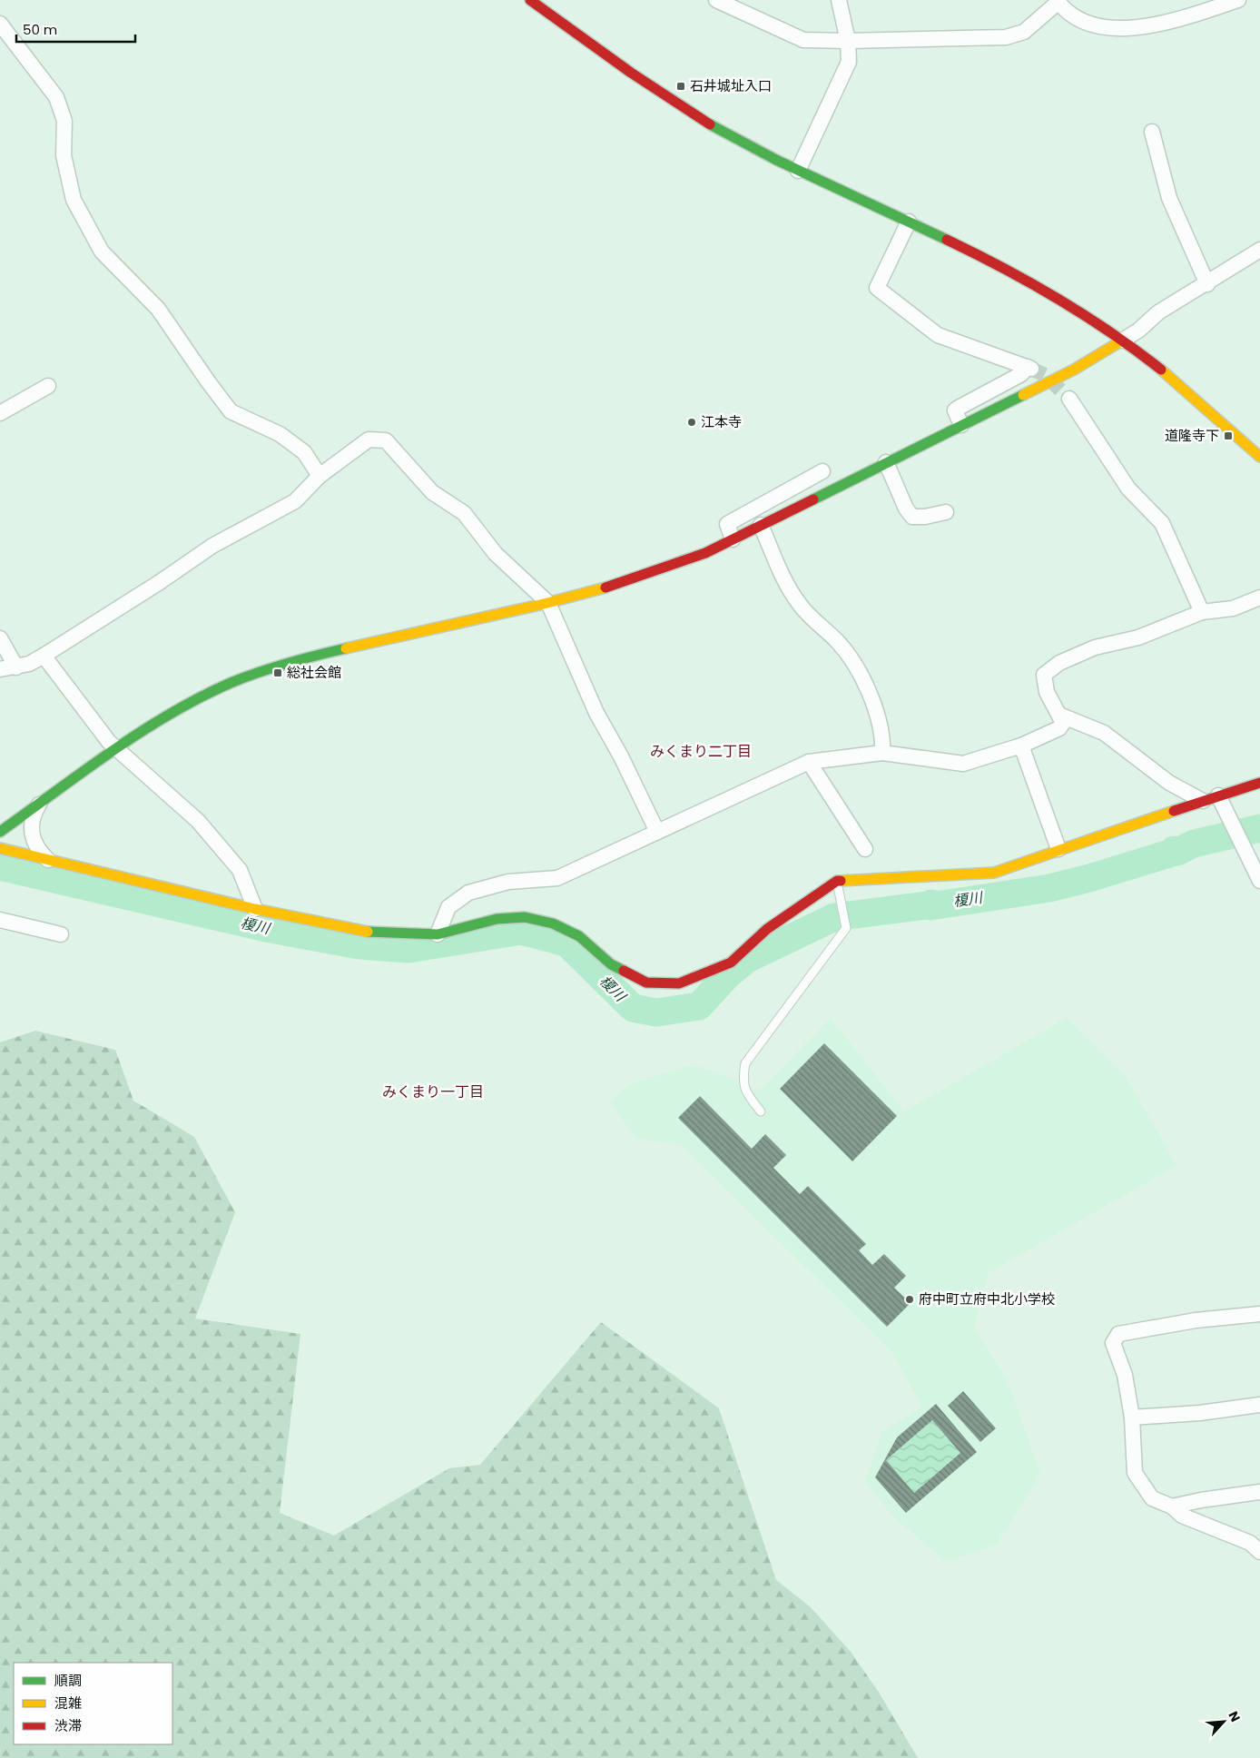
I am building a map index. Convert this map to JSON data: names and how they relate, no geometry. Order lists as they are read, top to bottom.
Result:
{
  "districts": ["みくまり二丁目", "みくまり一丁目"],
  "water": ["榎川"],
  "places": {
    "transit": ["石井城址入口", "道隆寺下", "総社会館"],
    "other": ["江本寺", "府中町立府中北小学校"]
  },
  "legend": ["順調", "混雑", "渋滞"],
  "scale_bar": "50 m",
  "north": "top right"
}
